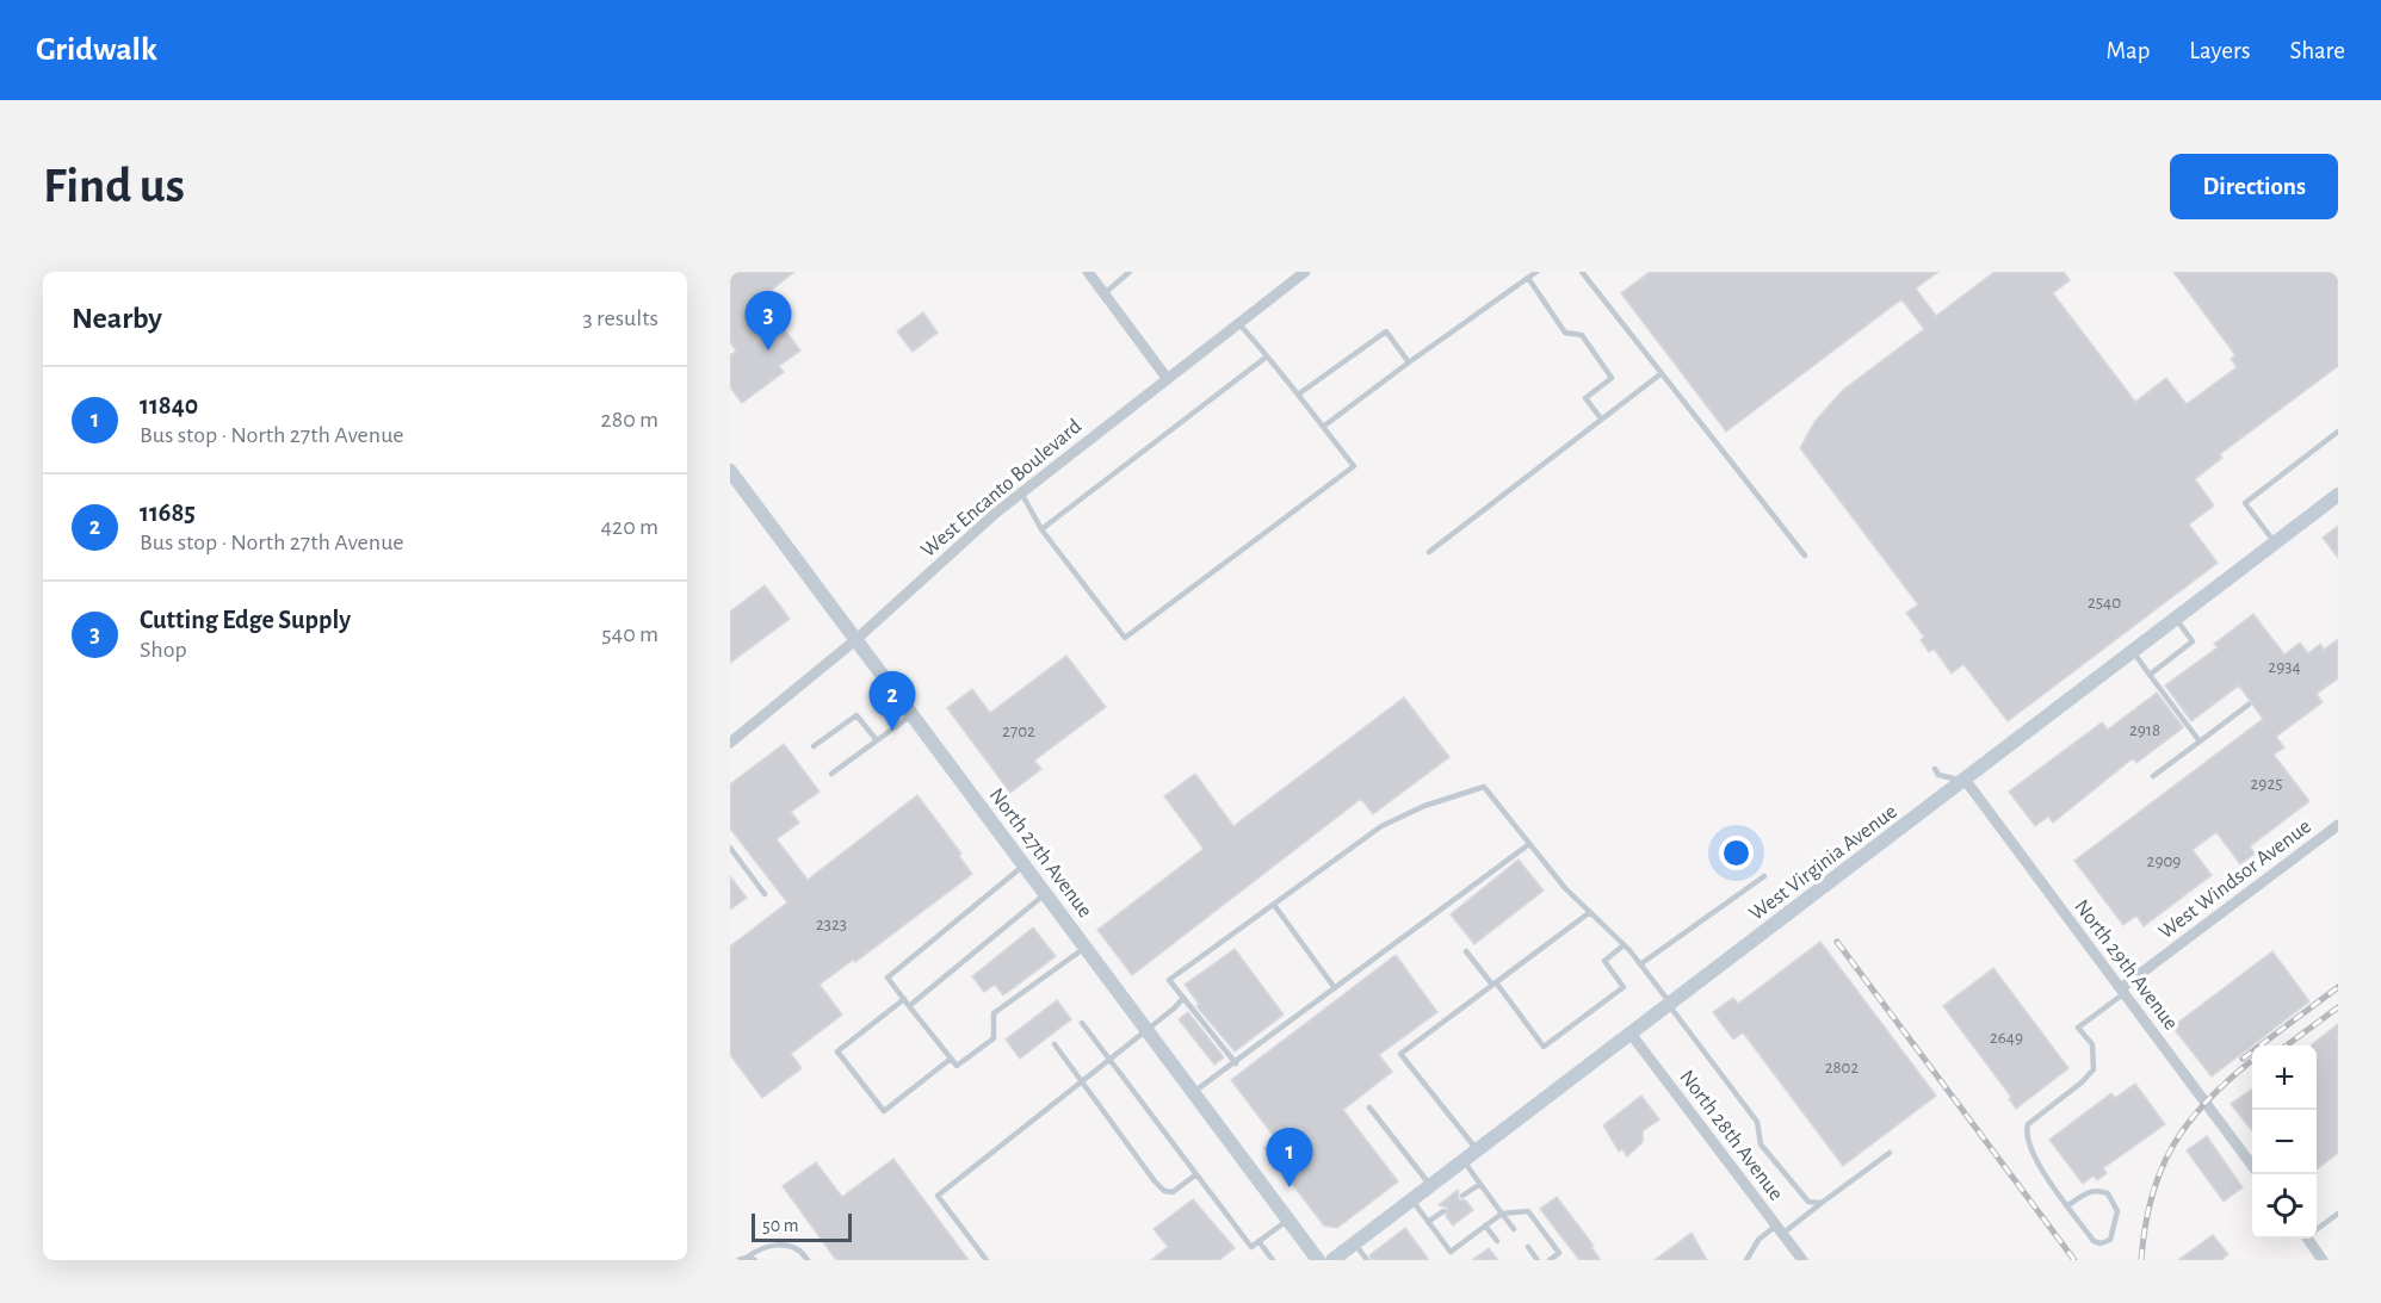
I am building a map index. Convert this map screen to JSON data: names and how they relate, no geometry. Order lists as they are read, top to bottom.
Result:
{
  "streets": {
    "street": [
      "West Encanto Boulevard",
      "North 27th Avenue",
      "West Virginia Avenue",
      "West Windsor Avenue",
      "North 29th Avenue",
      "North 28th Avenue"
    ]
  },
  "crossings": [
    ["West Encanto Boulevard", "North 27th Avenue"],
    ["West Virginia Avenue", "North 29th Avenue"],
    ["West Virginia Avenue", "North 28th Avenue"],
    ["West Windsor Avenue", "North 29th Avenue"]
  ],
  "house_numbers": [
    "2540",
    "2934",
    "2918",
    "2702",
    "2925",
    "2909",
    "2323",
    "2649",
    "2802"
  ],
  "scale_bar": "50 m",
  "page": {
    "header": "Gridwalk",
    "nav": ["Map", "Layers", "Share"],
    "buttons": "Directions",
    "title": "Find us",
    "heading": ["Nearby", "3 results"],
    "pins": ["3", "2", "1"],
    "list": [
      {
        "mark": "1",
        "name": "11840",
        "note": "Bus stop · North 27th Avenue",
        "value": "280 m"
      },
      {
        "mark": "2",
        "name": "11685",
        "note": "Bus stop · North 27th Avenue",
        "value": "420 m"
      },
      {
        "mark": "3",
        "name": "Cutting Edge Supply",
        "note": "Shop",
        "value": "540 m"
      }
    ],
    "map_buttons": ["+", "−"],
    "scale": "50 m"
  }
}
